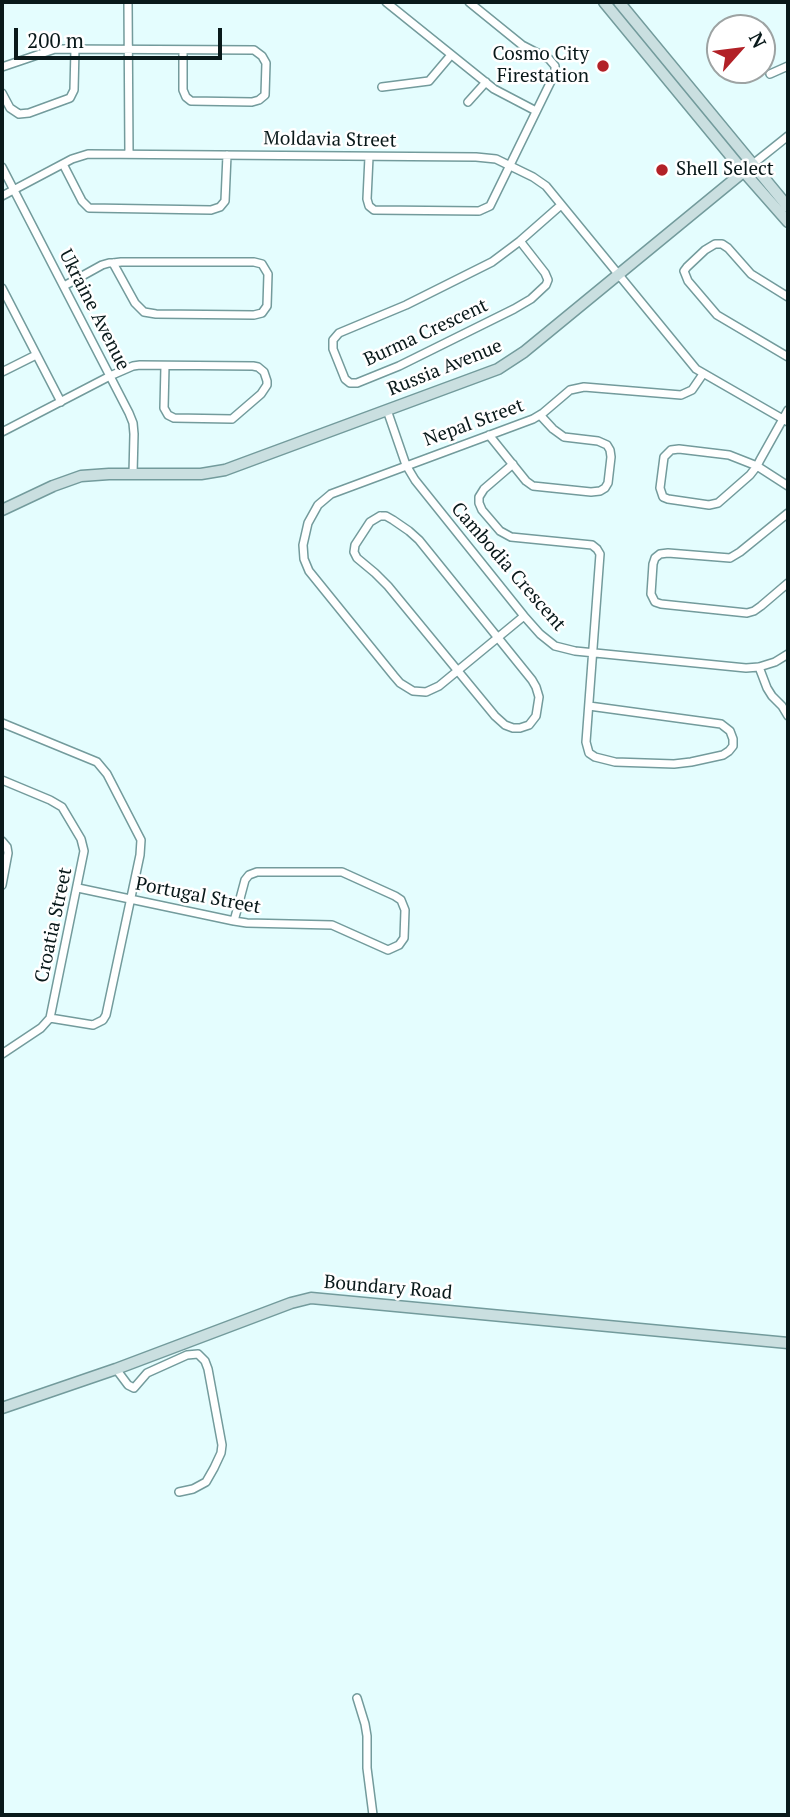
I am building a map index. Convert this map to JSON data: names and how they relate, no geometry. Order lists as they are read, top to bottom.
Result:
{
  "streets": {
    "street": [
      "Moldavia Street",
      "Ukraine Avenue",
      "Burma Crescent",
      "Russia Avenue",
      "Nepal Street",
      "Cambodia Crescent",
      "Portugal Street",
      "Croatia Street",
      "Boundary Road"
    ]
  },
  "crossings": [
    ["Moldavia Street", "Ukraine Avenue"],
    ["Moldavia Street", "Burma Crescent"],
    ["Moldavia Street", "Russia Avenue"],
    ["Ukraine Avenue", "Russia Avenue"],
    ["Russia Avenue", "Cambodia Crescent"],
    ["Nepal Street", "Cambodia Crescent"],
    ["Portugal Street", "Croatia Street"]
  ],
  "places": ["Cosmo City Firestation", "Shell Select"],
  "scale_bar": "200 m",
  "north": "top right"
}
